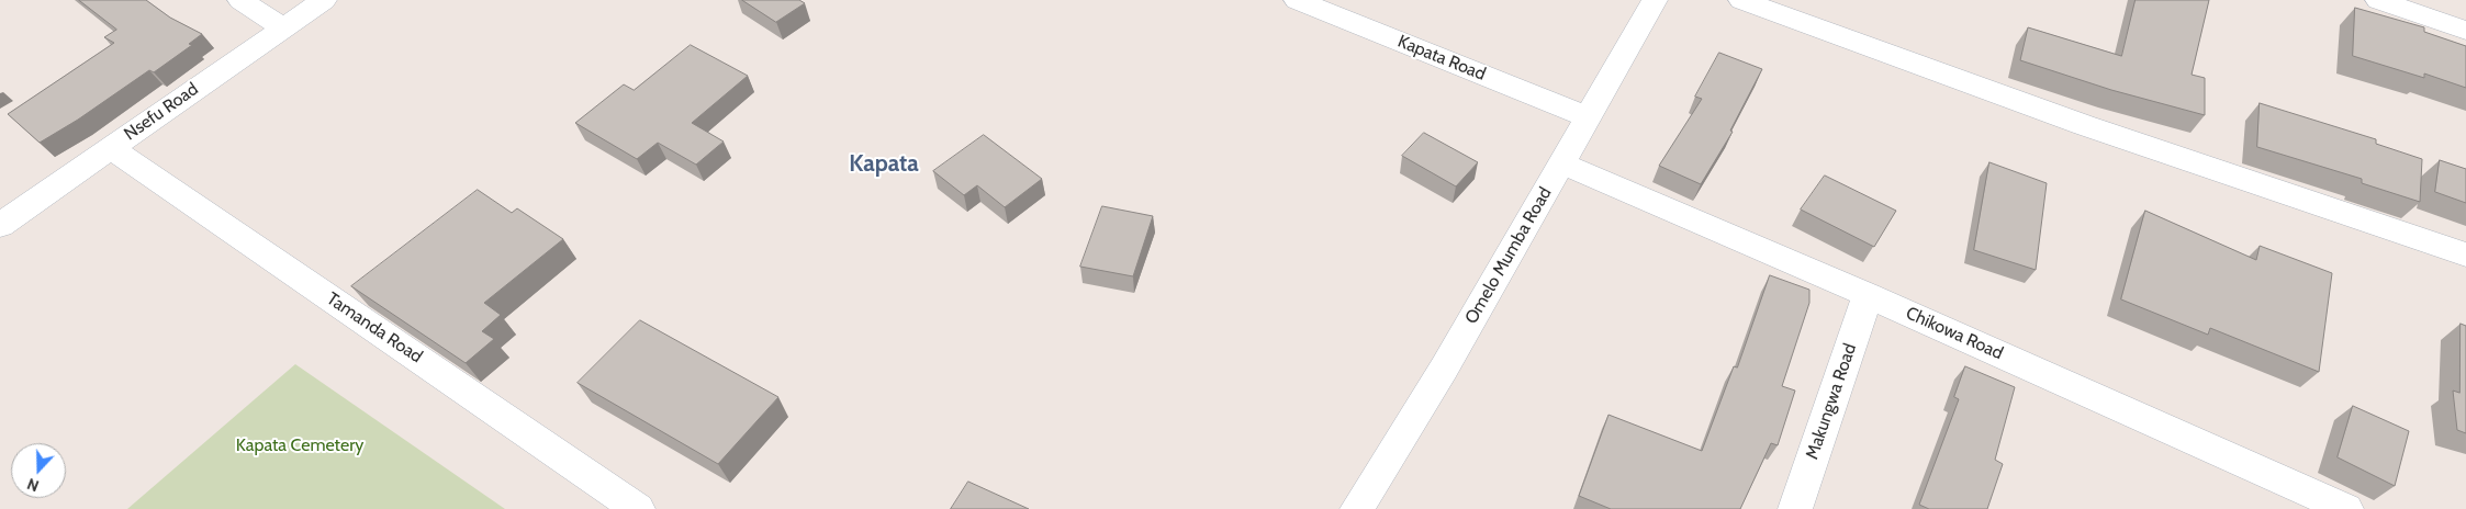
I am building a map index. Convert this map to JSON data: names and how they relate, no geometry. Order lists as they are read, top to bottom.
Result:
{
  "streets": {
    "street": [
      "Kapata Road",
      "Nsefu Road",
      "Omelo Mumba Road",
      "Tamanda Road",
      "Chikowa Road",
      "Makungwa Road"
    ]
  },
  "crossings": [
    ["Kapata Road", "Omelo Mumba Road"],
    ["Nsefu Road", "Tamanda Road"],
    ["Omelo Mumba Road", "Chikowa Road"],
    ["Chikowa Road", "Makungwa Road"]
  ],
  "districts": ["Kapata"],
  "parks": ["Kapata Cemetery"],
  "north": "bottom"
}
